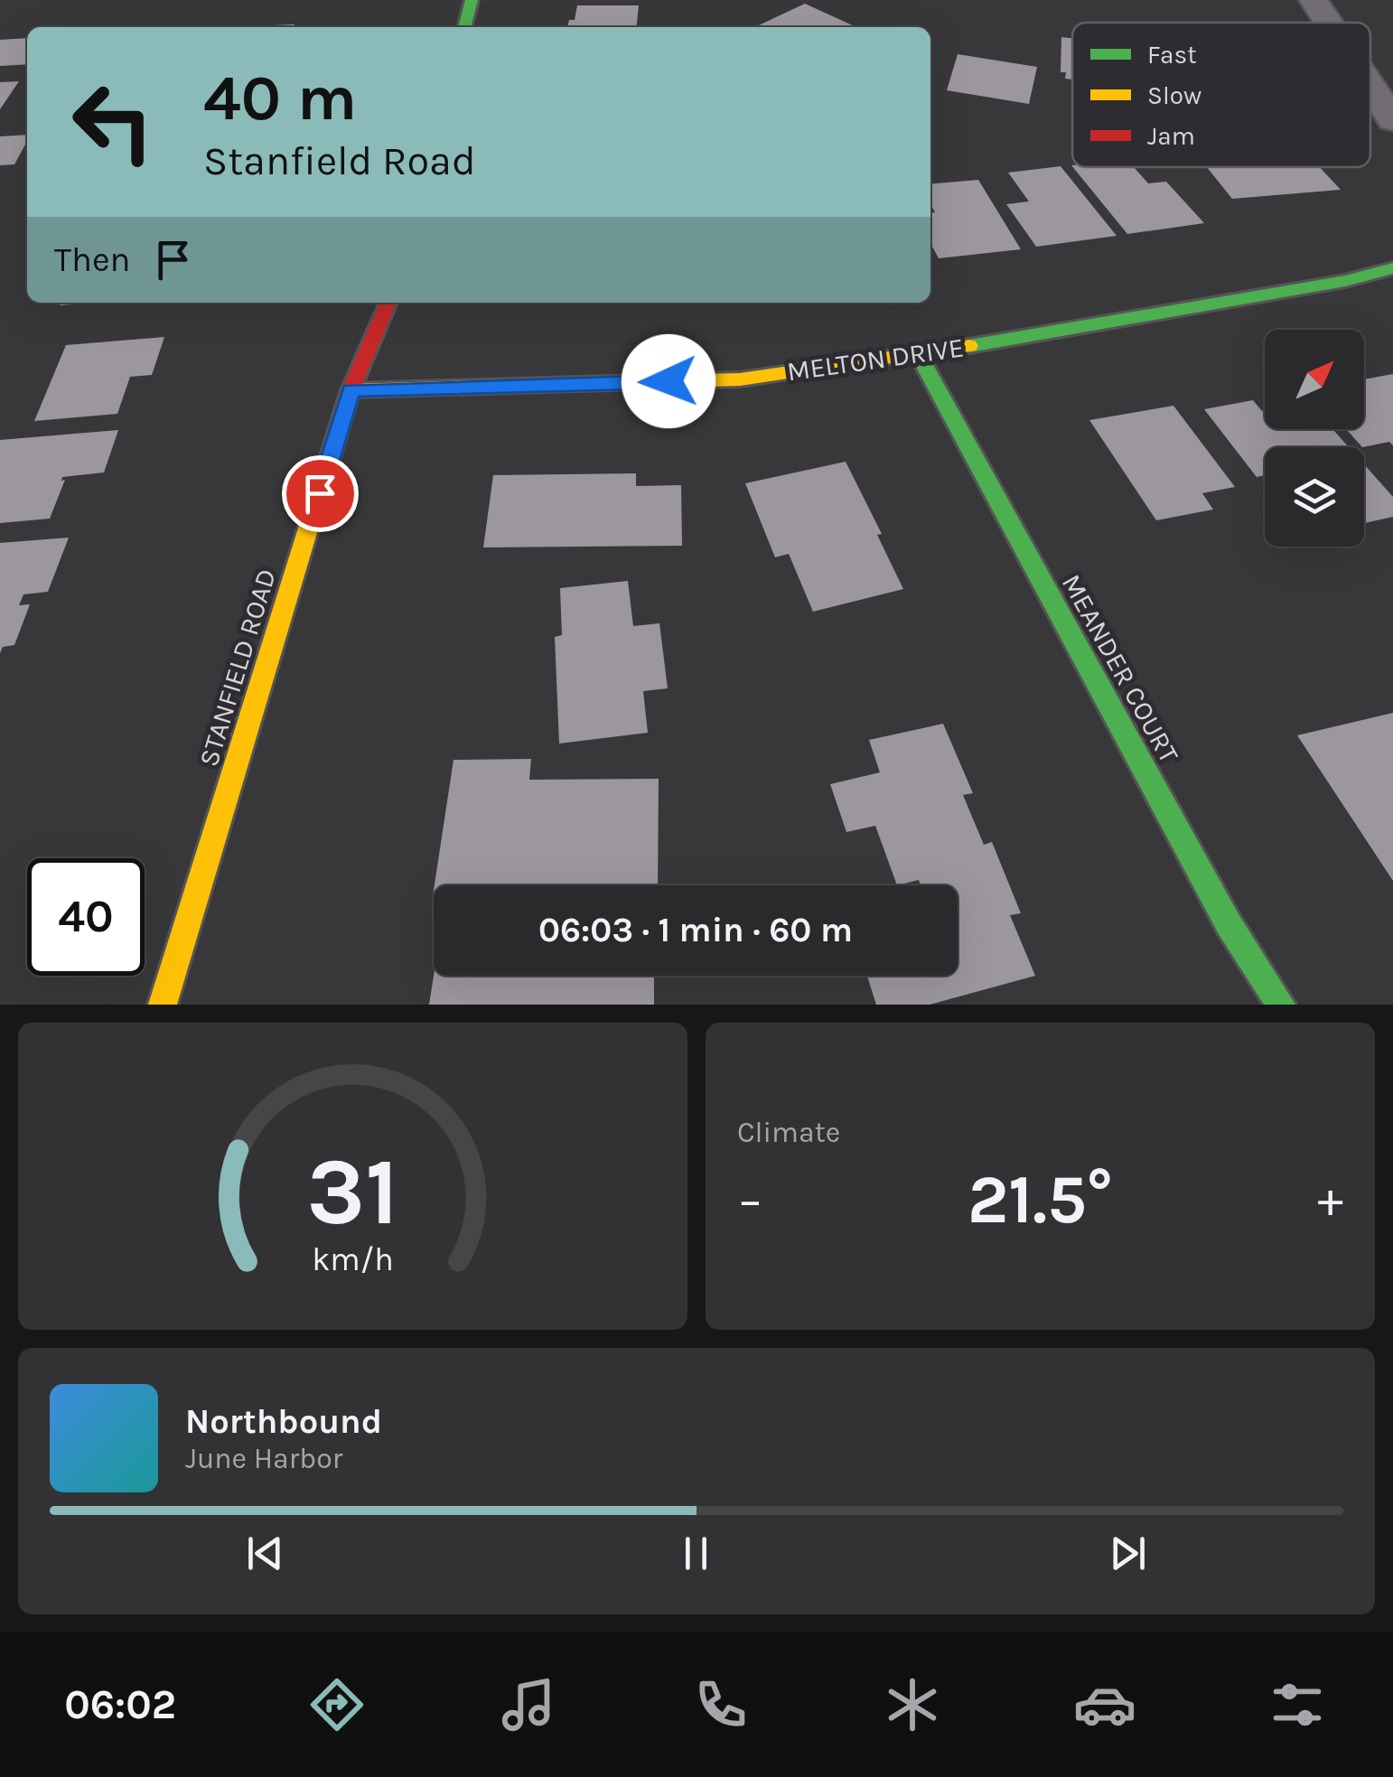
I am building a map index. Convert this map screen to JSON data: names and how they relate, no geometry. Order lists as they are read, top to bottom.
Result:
{
  "streets": {
    "street": ["MELTON DRIVE", "STANFIELD ROAD", "MEANDER COURT"]
  },
  "crossings": [
    ["MELTON DRIVE", "STANFIELD ROAD"],
    ["MELTON DRIVE", "MEANDER COURT"]
  ],
  "legend": ["Fast", "Slow", "Jam"],
  "north": "top right",
  "page": {
    "turn": ["40 m", "Stanfield Road"],
    "then": "Then",
    "limit": "40",
    "trip": "06:03 · 1 min · 60 m",
    "tile": "Climate",
    "heat": ["−", "21.5°", "+"],
    "song": ["Northbound", "June Harbor"],
    "tabs": "06:02",
    "gauge": ["31", "km/h"]
  }
}
